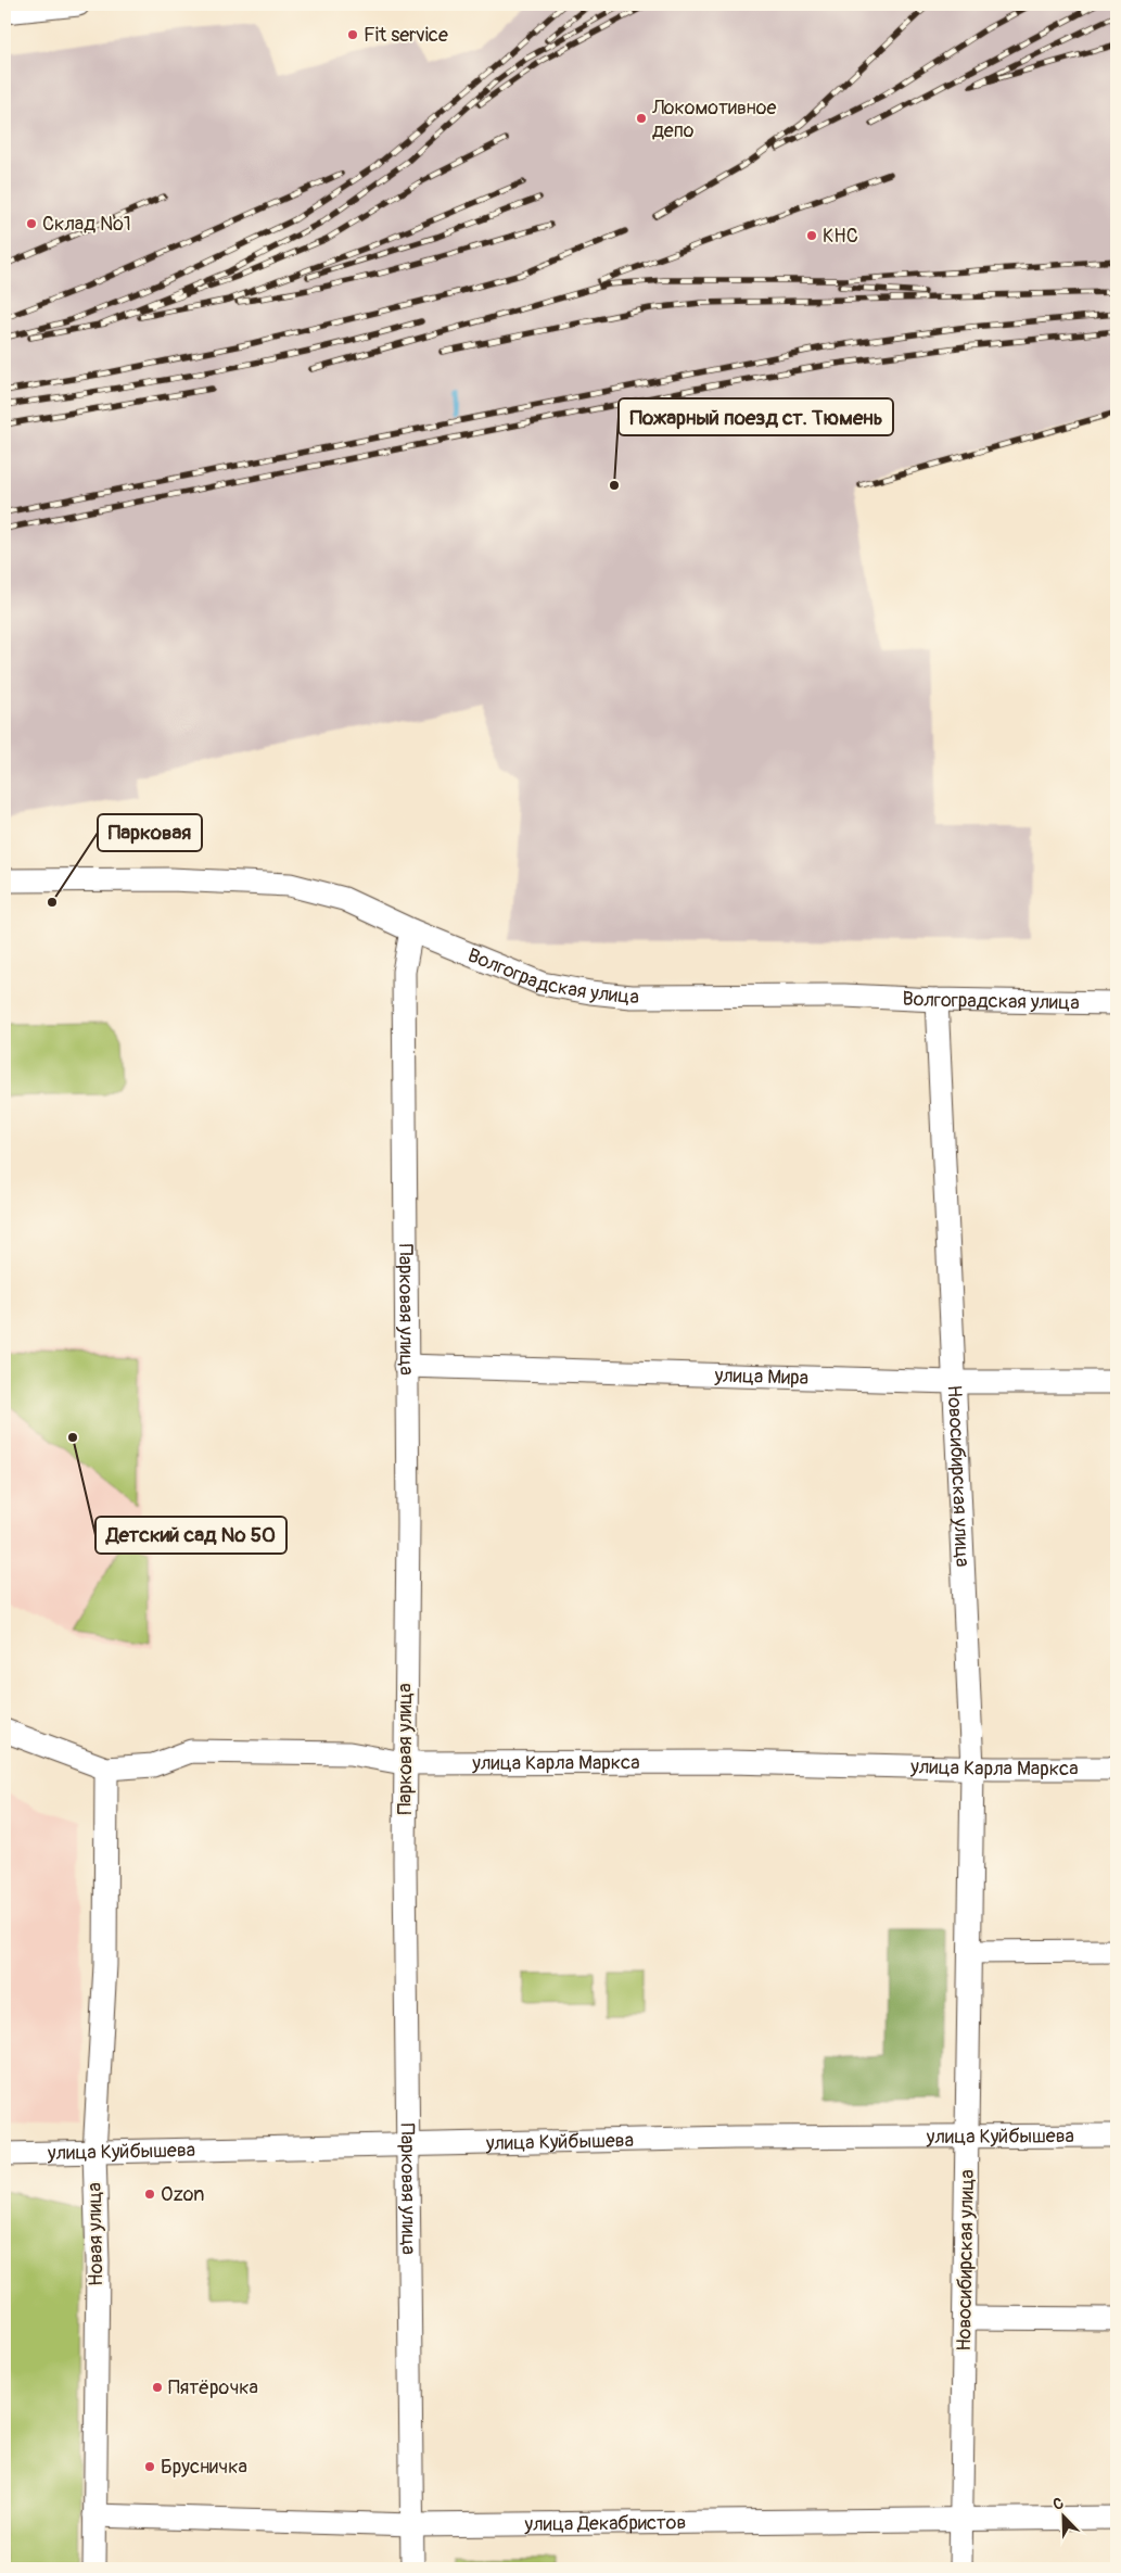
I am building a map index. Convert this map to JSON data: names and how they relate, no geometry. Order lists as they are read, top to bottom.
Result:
{
  "streets": {
    "street": [
      "Волгоградская улица",
      "Парковая улица",
      "улица Мира",
      "Новосибирская улица",
      "улица Карла Маркса",
      "улица Куйбышева",
      "Новая улица",
      "улица Декабристов"
    ]
  },
  "crossings": [
    ["Волгоградская улица", "Парковая улица"],
    ["Волгоградская улица", "Новосибирская улица"],
    ["Парковая улица", "улица Мира"],
    ["Парковая улица", "улица Карла Маркса"],
    ["Парковая улица", "улица Куйбышева"],
    ["Парковая улица", "улица Декабристов"],
    ["улица Мира", "Новосибирская улица"],
    ["Новосибирская улица", "улица Карла Маркса"],
    ["Новосибирская улица", "улица Куйбышева"],
    ["Новосибирская улица", "улица Декабристов"],
    ["улица Карла Маркса", "Новая улица"],
    ["улица Куйбышева", "Новая улица"],
    ["Новая улица", "улица Декабристов"]
  ],
  "places": [
    "Fit service",
    "Локомотивное депо",
    "Склад №1",
    "КНС",
    "Пожарный поезд ст. Тюмень",
    "Парковая",
    "Детский сад № 50",
    "Ozon",
    "Пятёрочка",
    "Брусничка"
  ],
  "north": "top left"
}
